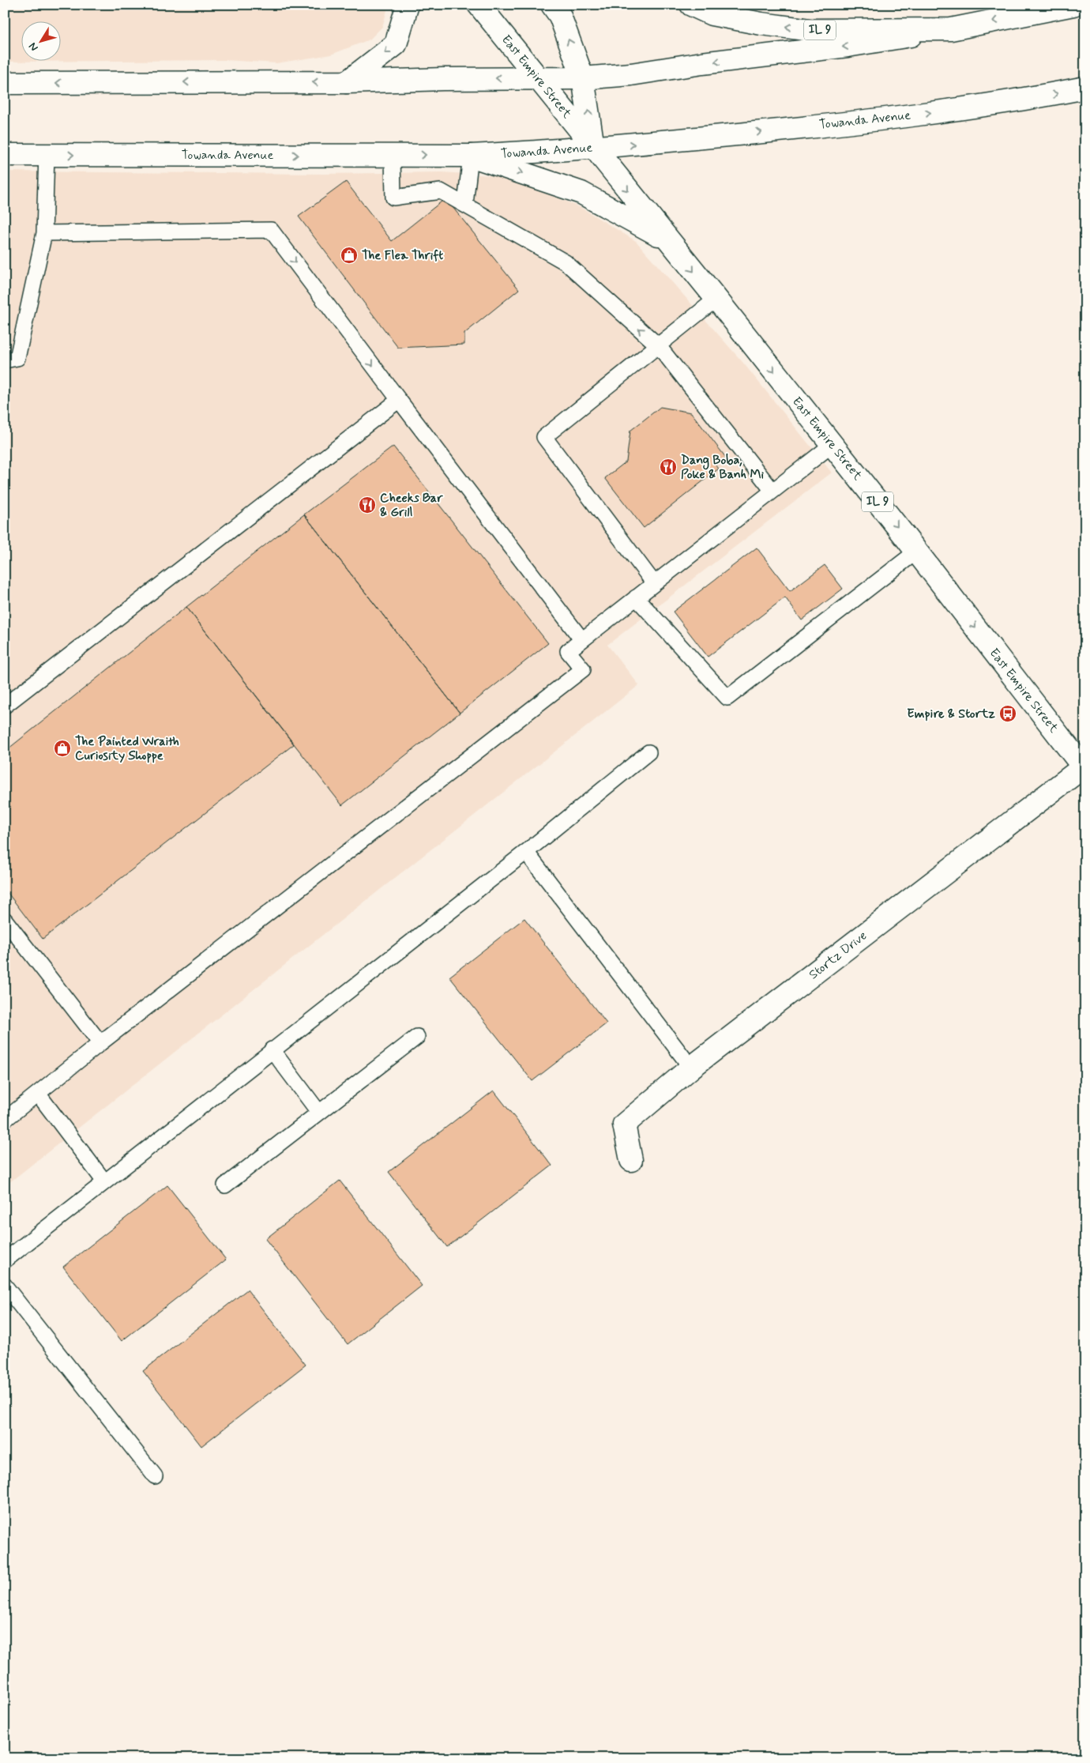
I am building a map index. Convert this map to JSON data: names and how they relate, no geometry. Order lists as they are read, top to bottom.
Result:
{
  "streets": {
    "main road": [
      "IL 9",
      "East Empire Street",
      "Towanda Avenue",
      "Stortz Drive"
    ]
  },
  "crossings": [
    ["East Empire Street", "Towanda Avenue"],
    ["East Empire Street", "Stortz Drive"]
  ],
  "places": {
    "shop": ["The Flea Thrift", "The Painted Wraith Curiosity Shoppe"],
    "restaurant": ["Dang Boba, Poke & Banh Mi", "Cheeks Bar & Grill"],
    "bus stop": ["Empire & Stortz"]
  },
  "north": "bottom left"
}
